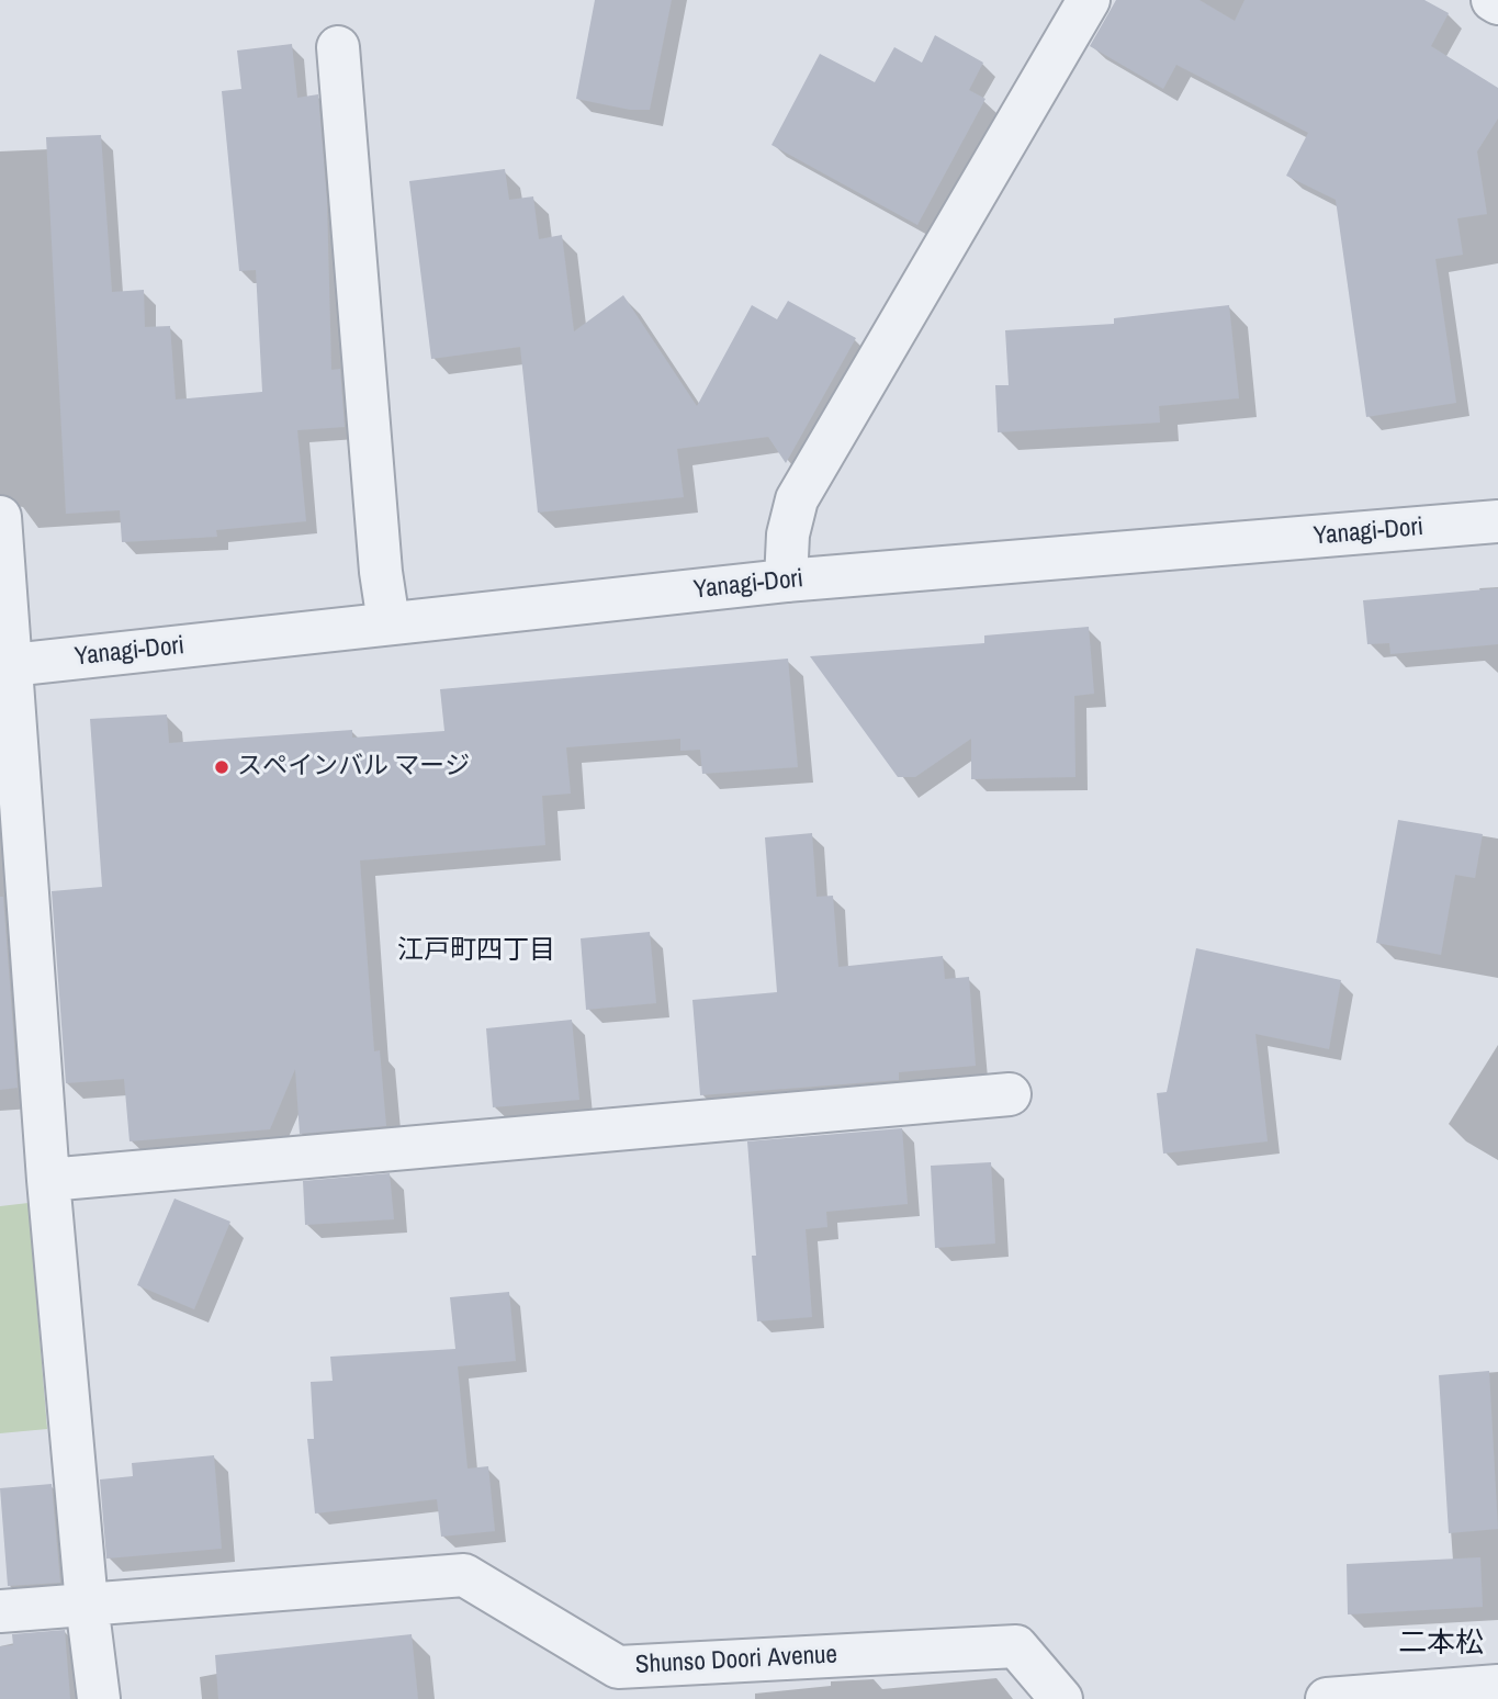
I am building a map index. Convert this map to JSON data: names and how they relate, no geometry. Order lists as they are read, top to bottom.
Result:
{
  "streets": {
    "street": ["Yanagi-Dori", "Shunso Doori Avenue"]
  },
  "districts": ["江戸町四丁目", "二本松"],
  "places": ["スペインバル マージ"]
}
